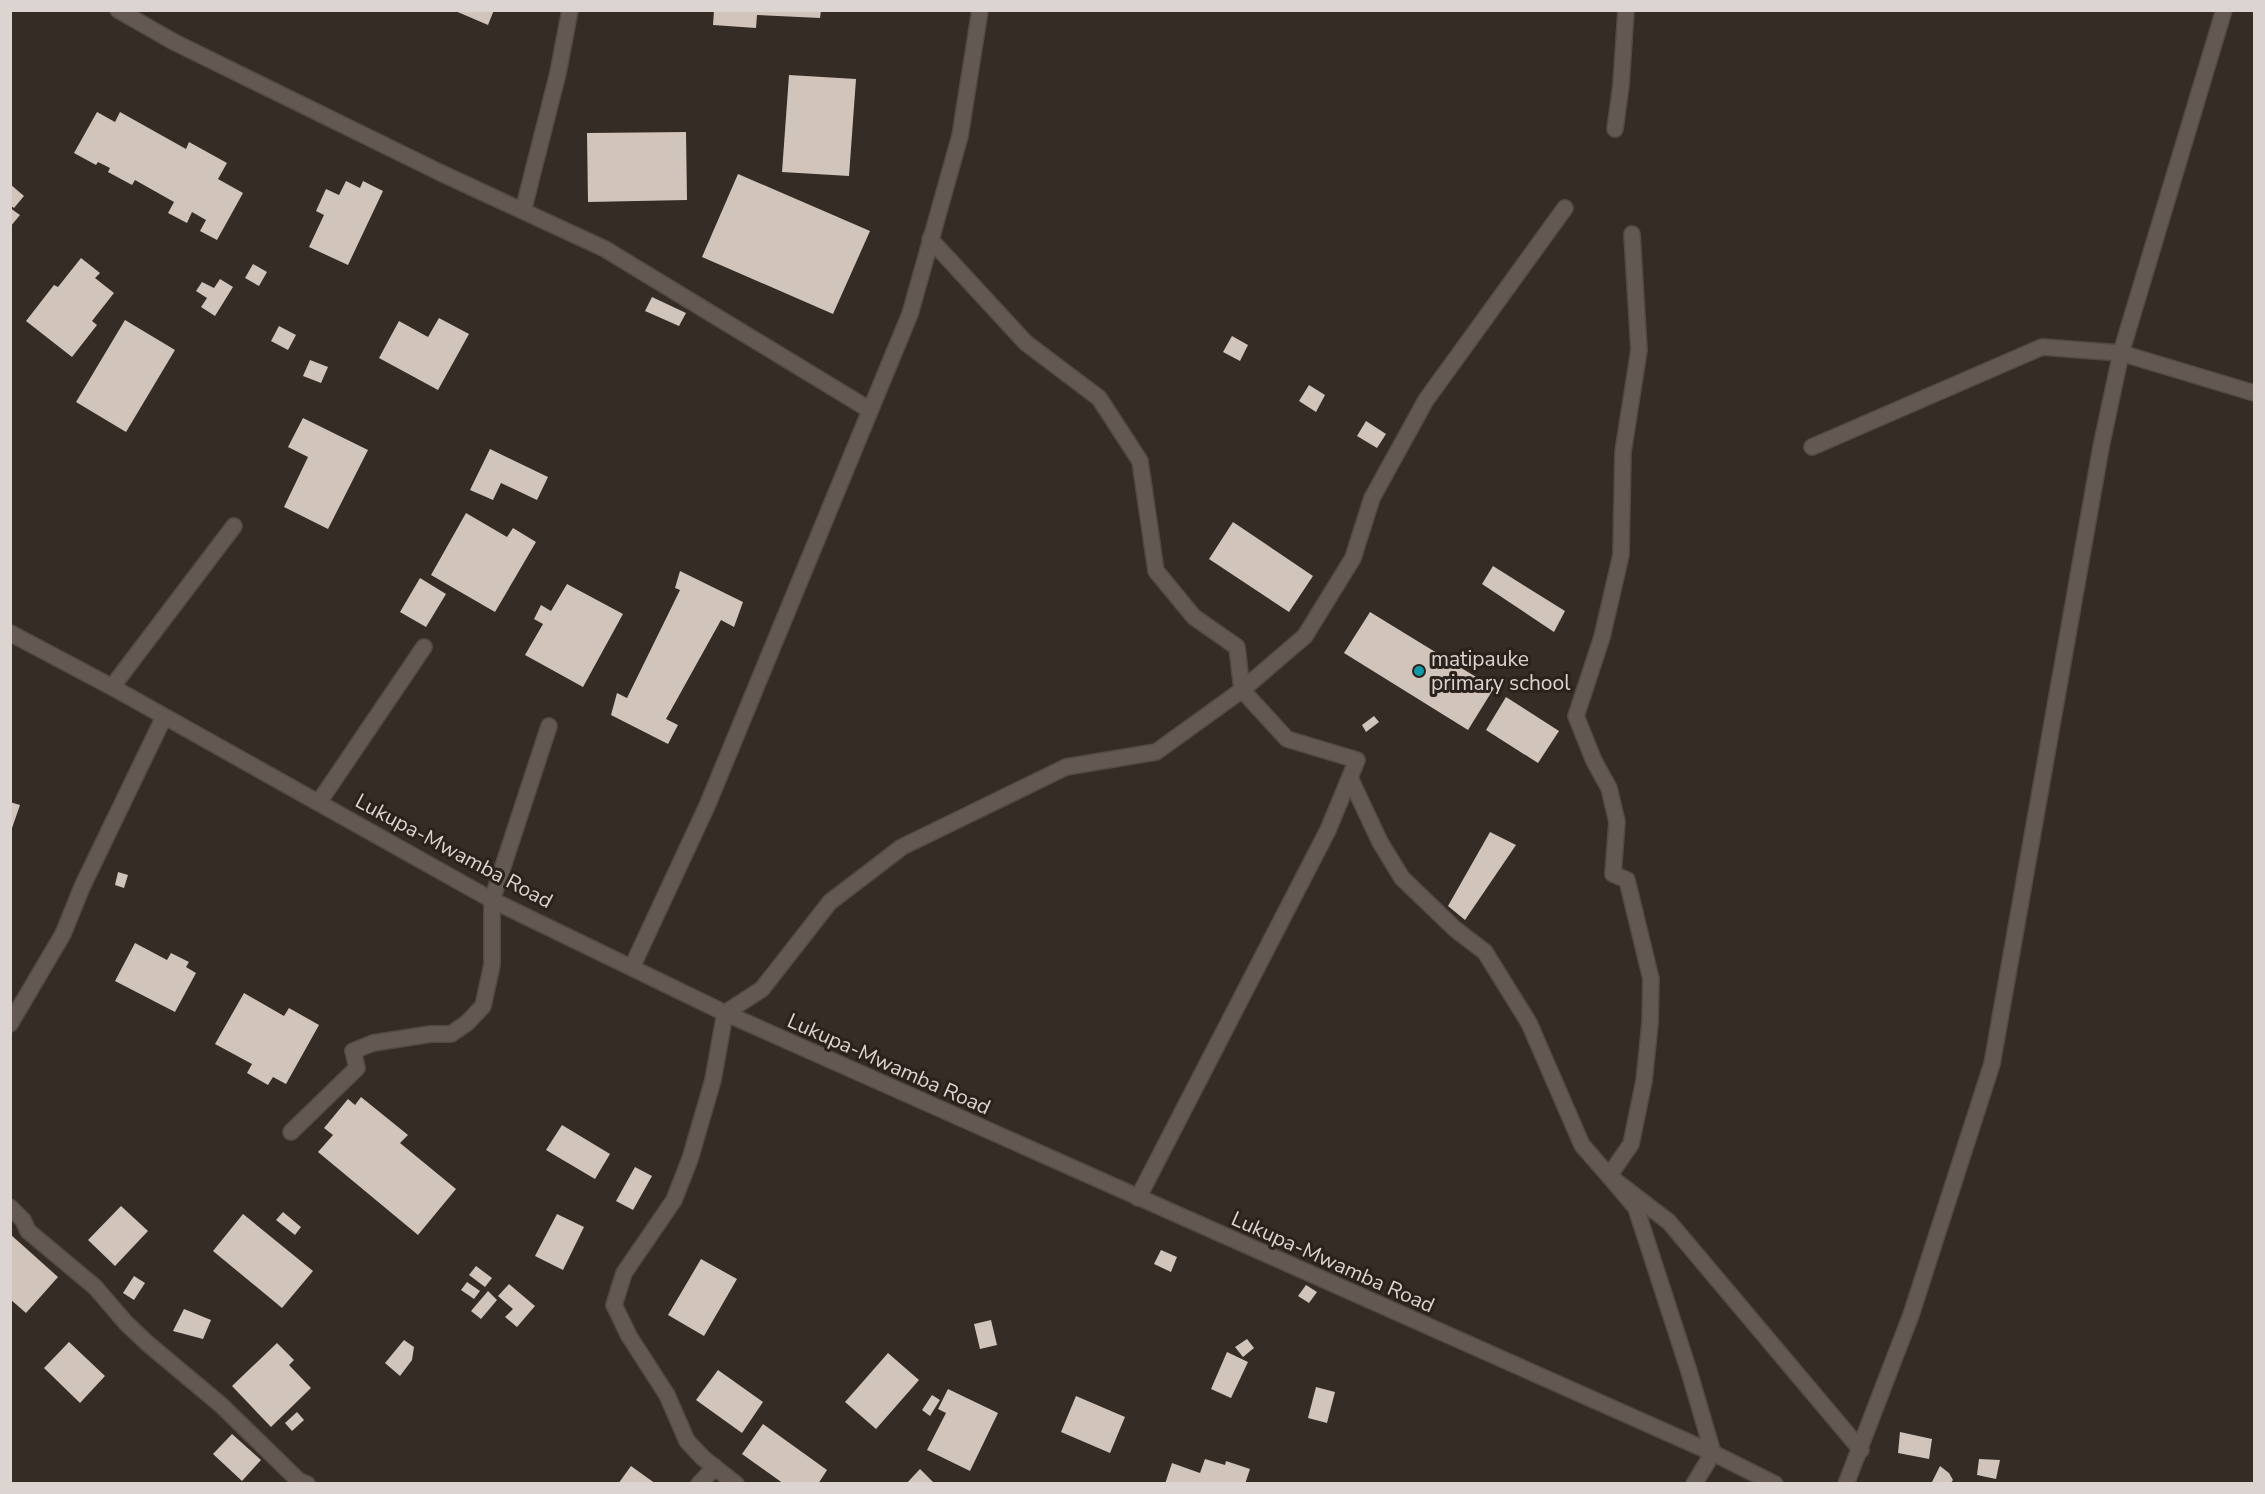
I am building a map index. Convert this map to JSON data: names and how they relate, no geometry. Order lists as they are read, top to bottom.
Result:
{
  "streets": {
    "street": ["Lukupa-Mwamba Road"]
  },
  "places": ["matipauke primary school"]
}
